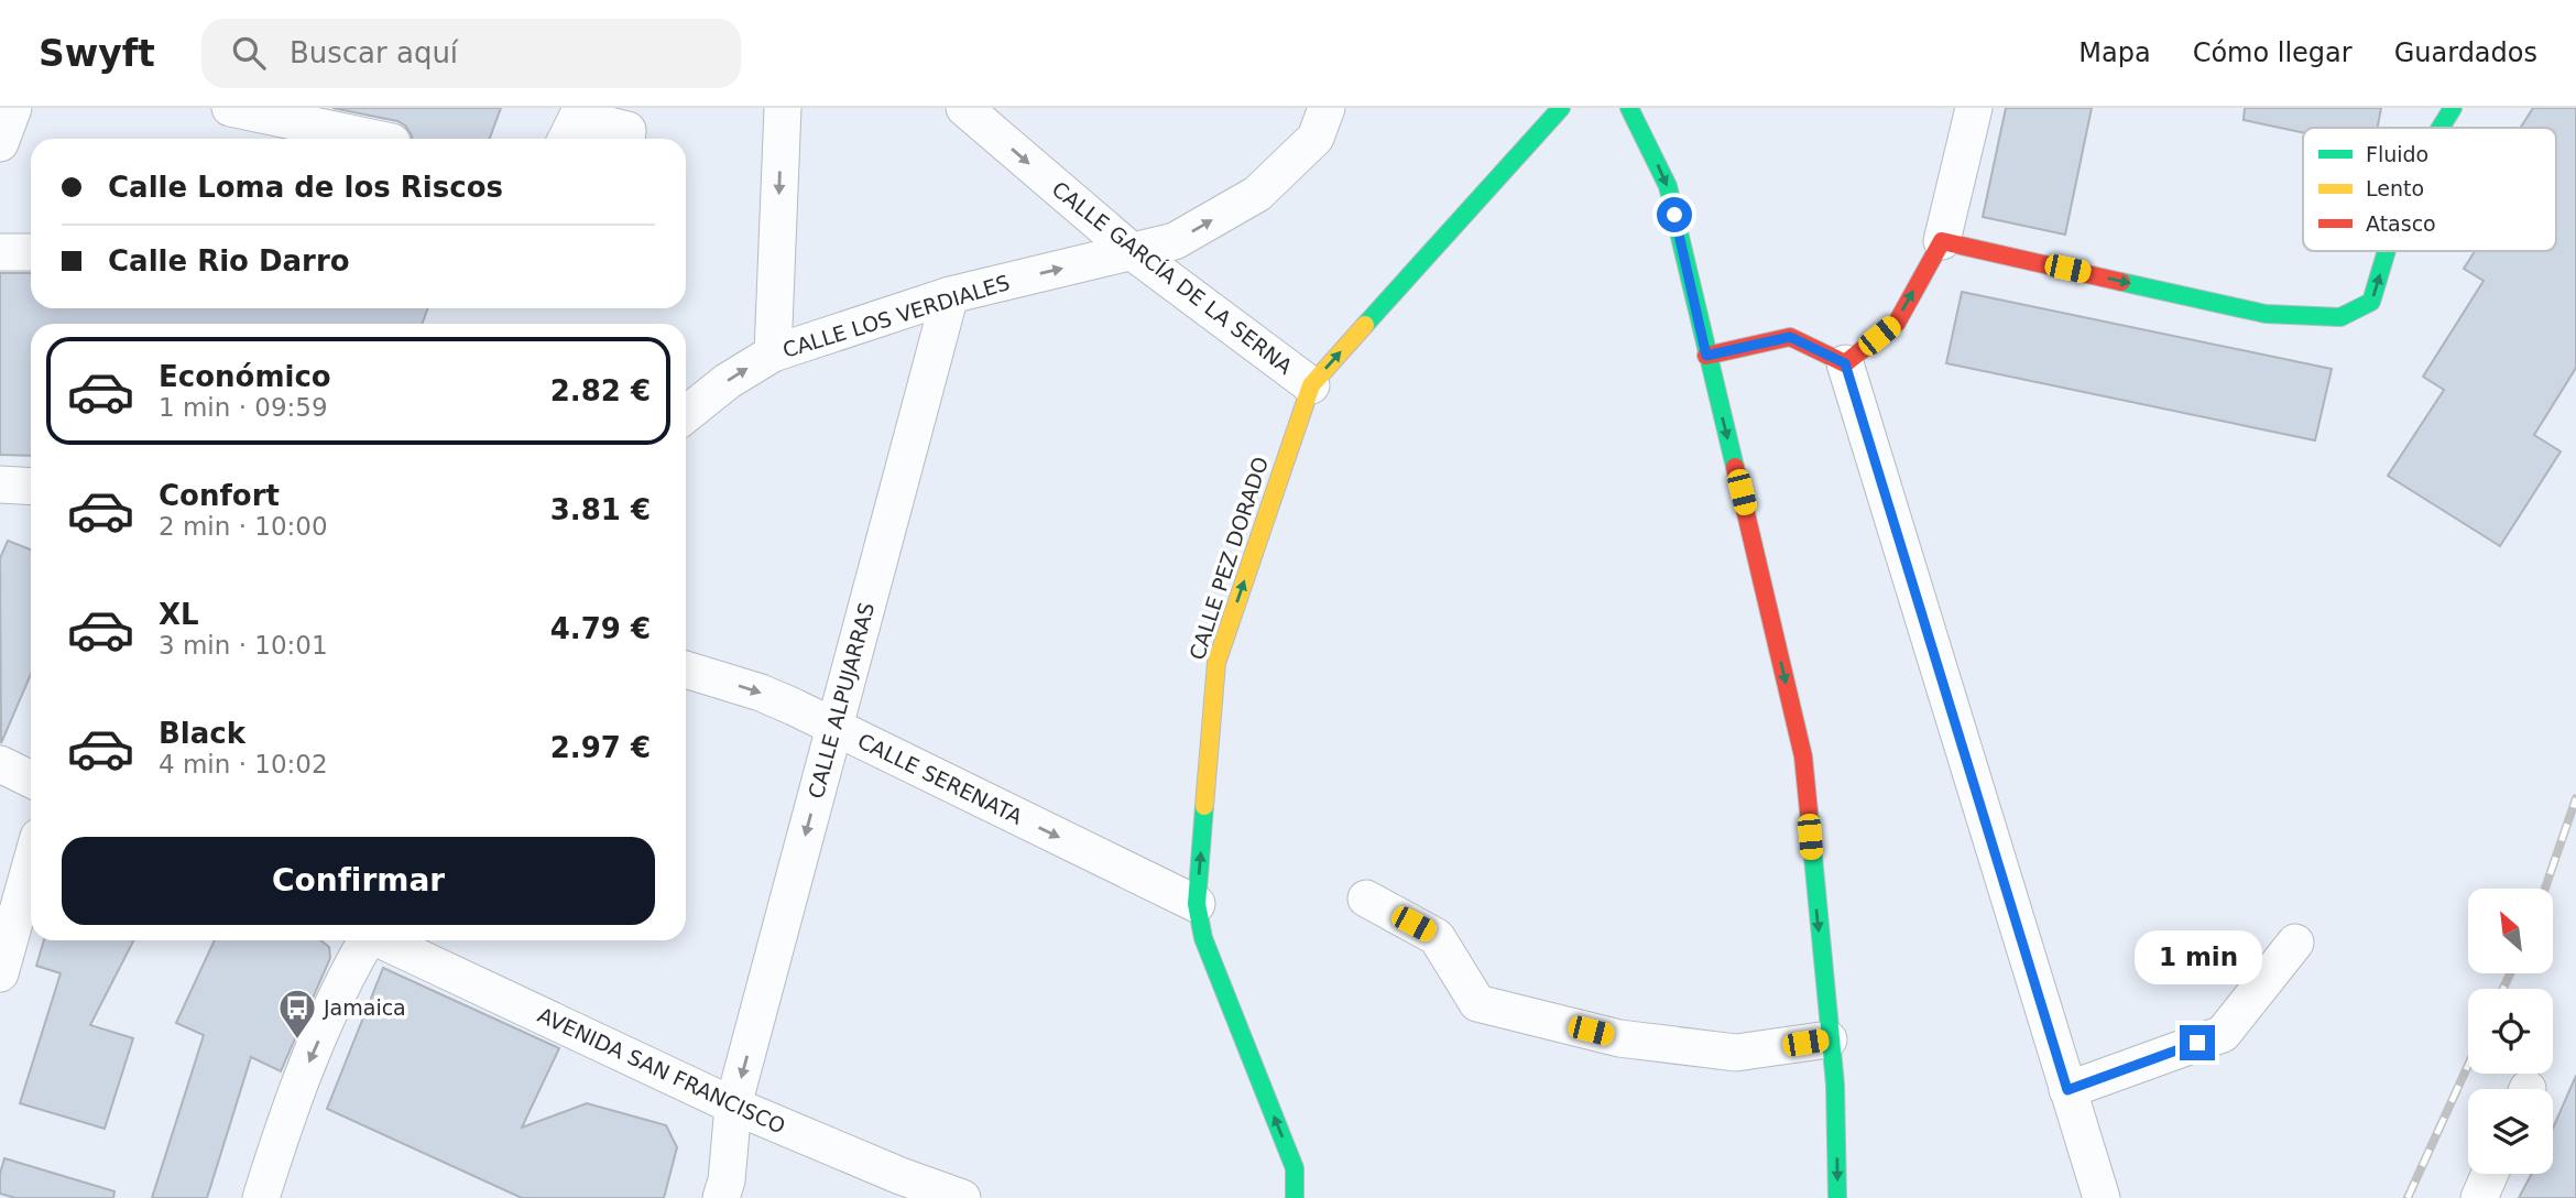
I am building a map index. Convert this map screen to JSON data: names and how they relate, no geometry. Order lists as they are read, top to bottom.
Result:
{
  "streets": {
    "street": [
      "CALLE GARCÍA DE LA SERNA",
      "CALLE LOS VERDIALES",
      "CALLE PEZ DORADO",
      "CALLE ALPUJARRAS",
      "CALLE SERENATA",
      "AVENIDA SAN FRANCISCO"
    ]
  },
  "crossings": [
    ["CALLE GARCÍA DE LA SERNA", "CALLE LOS VERDIALES"],
    ["CALLE GARCÍA DE LA SERNA", "CALLE PEZ DORADO"],
    ["CALLE LOS VERDIALES", "CALLE ALPUJARRAS"],
    ["CALLE PEZ DORADO", "CALLE SERENATA"],
    ["CALLE ALPUJARRAS", "CALLE SERENATA"],
    ["CALLE ALPUJARRAS", "AVENIDA SAN FRANCISCO"]
  ],
  "one_way": [
    "CALLE GARCÍA DE LA SERNA",
    "CALLE LOS VERDIALES",
    "CALLE PEZ DORADO",
    "CALLE ALPUJARRAS",
    "CALLE SERENATA"
  ],
  "places": {
    "bus stop": ["Jamaica"]
  },
  "legend": ["Fluido", "Lento", "Atasco"],
  "north": "top left",
  "page": {
    "header": "Swyft",
    "search": "Buscar aquí",
    "nav": ["Mapa", "Cómo llegar", "Guardados"],
    "banner": ["Calle Loma de los Riscos", "Calle Rio Darro"],
    "list": [
      {
        "name": "Económico",
        "note": "1 min · 09:59",
        "value": "2.82 €"
      },
      {
        "name": "Confort",
        "note": "2 min · 10:00",
        "value": "3.81 €"
      },
      {
        "name": "XL",
        "note": "3 min · 10:01",
        "value": "4.79 €"
      },
      {
        "name": "Black",
        "note": "4 min · 10:02",
        "value": "2.97 €"
      }
    ],
    "buttons": "Confirmar",
    "bubble": "1 min"
  }
}
